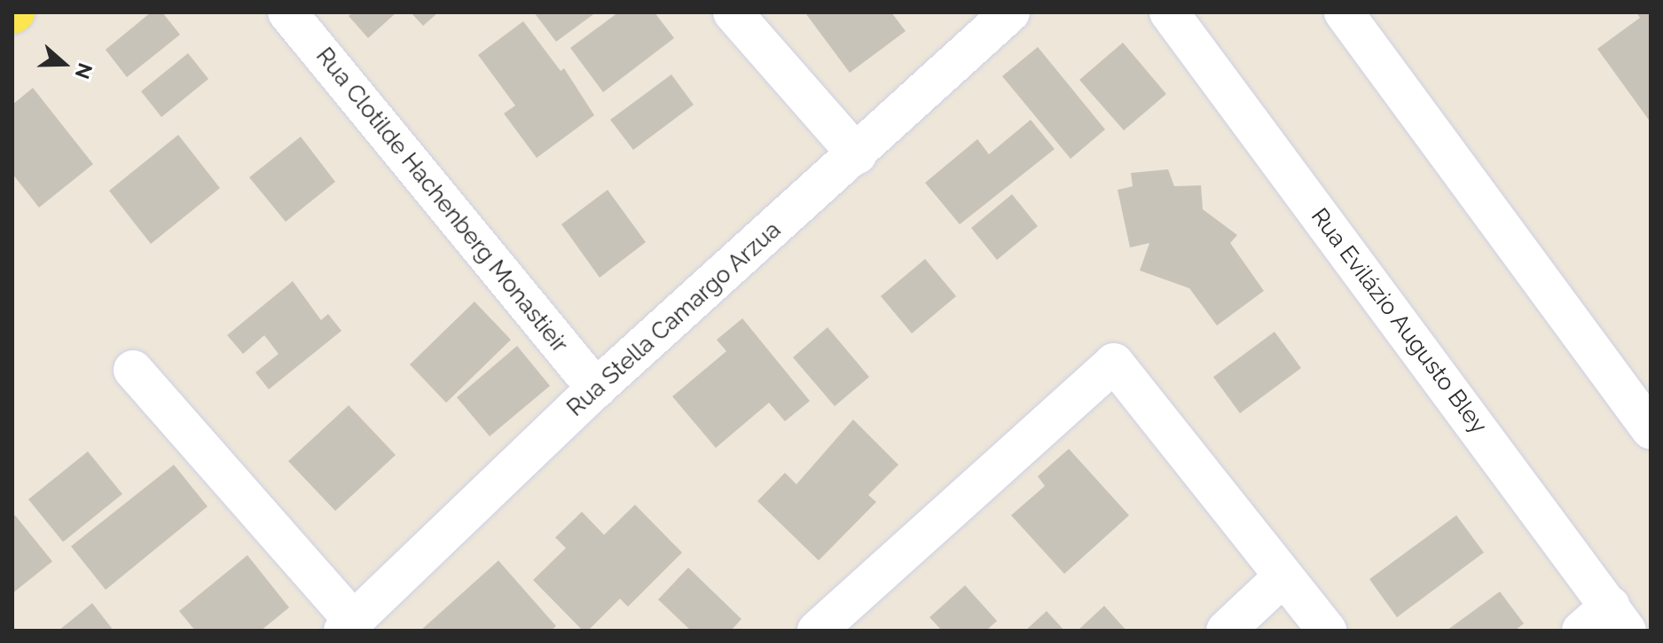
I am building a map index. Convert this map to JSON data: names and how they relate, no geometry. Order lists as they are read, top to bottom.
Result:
{
  "streets": {
    "street": ["Rua Clotilde Hachenberg Monastieir", "Rua Stella Camargo Arzua", "Rua Evilázio Augusto Bley"]
  },
  "crossings": [
    ["Rua Clotilde Hachenberg Monastieir", "Rua Stella Camargo Arzua"]
  ],
  "north": "right"
}
